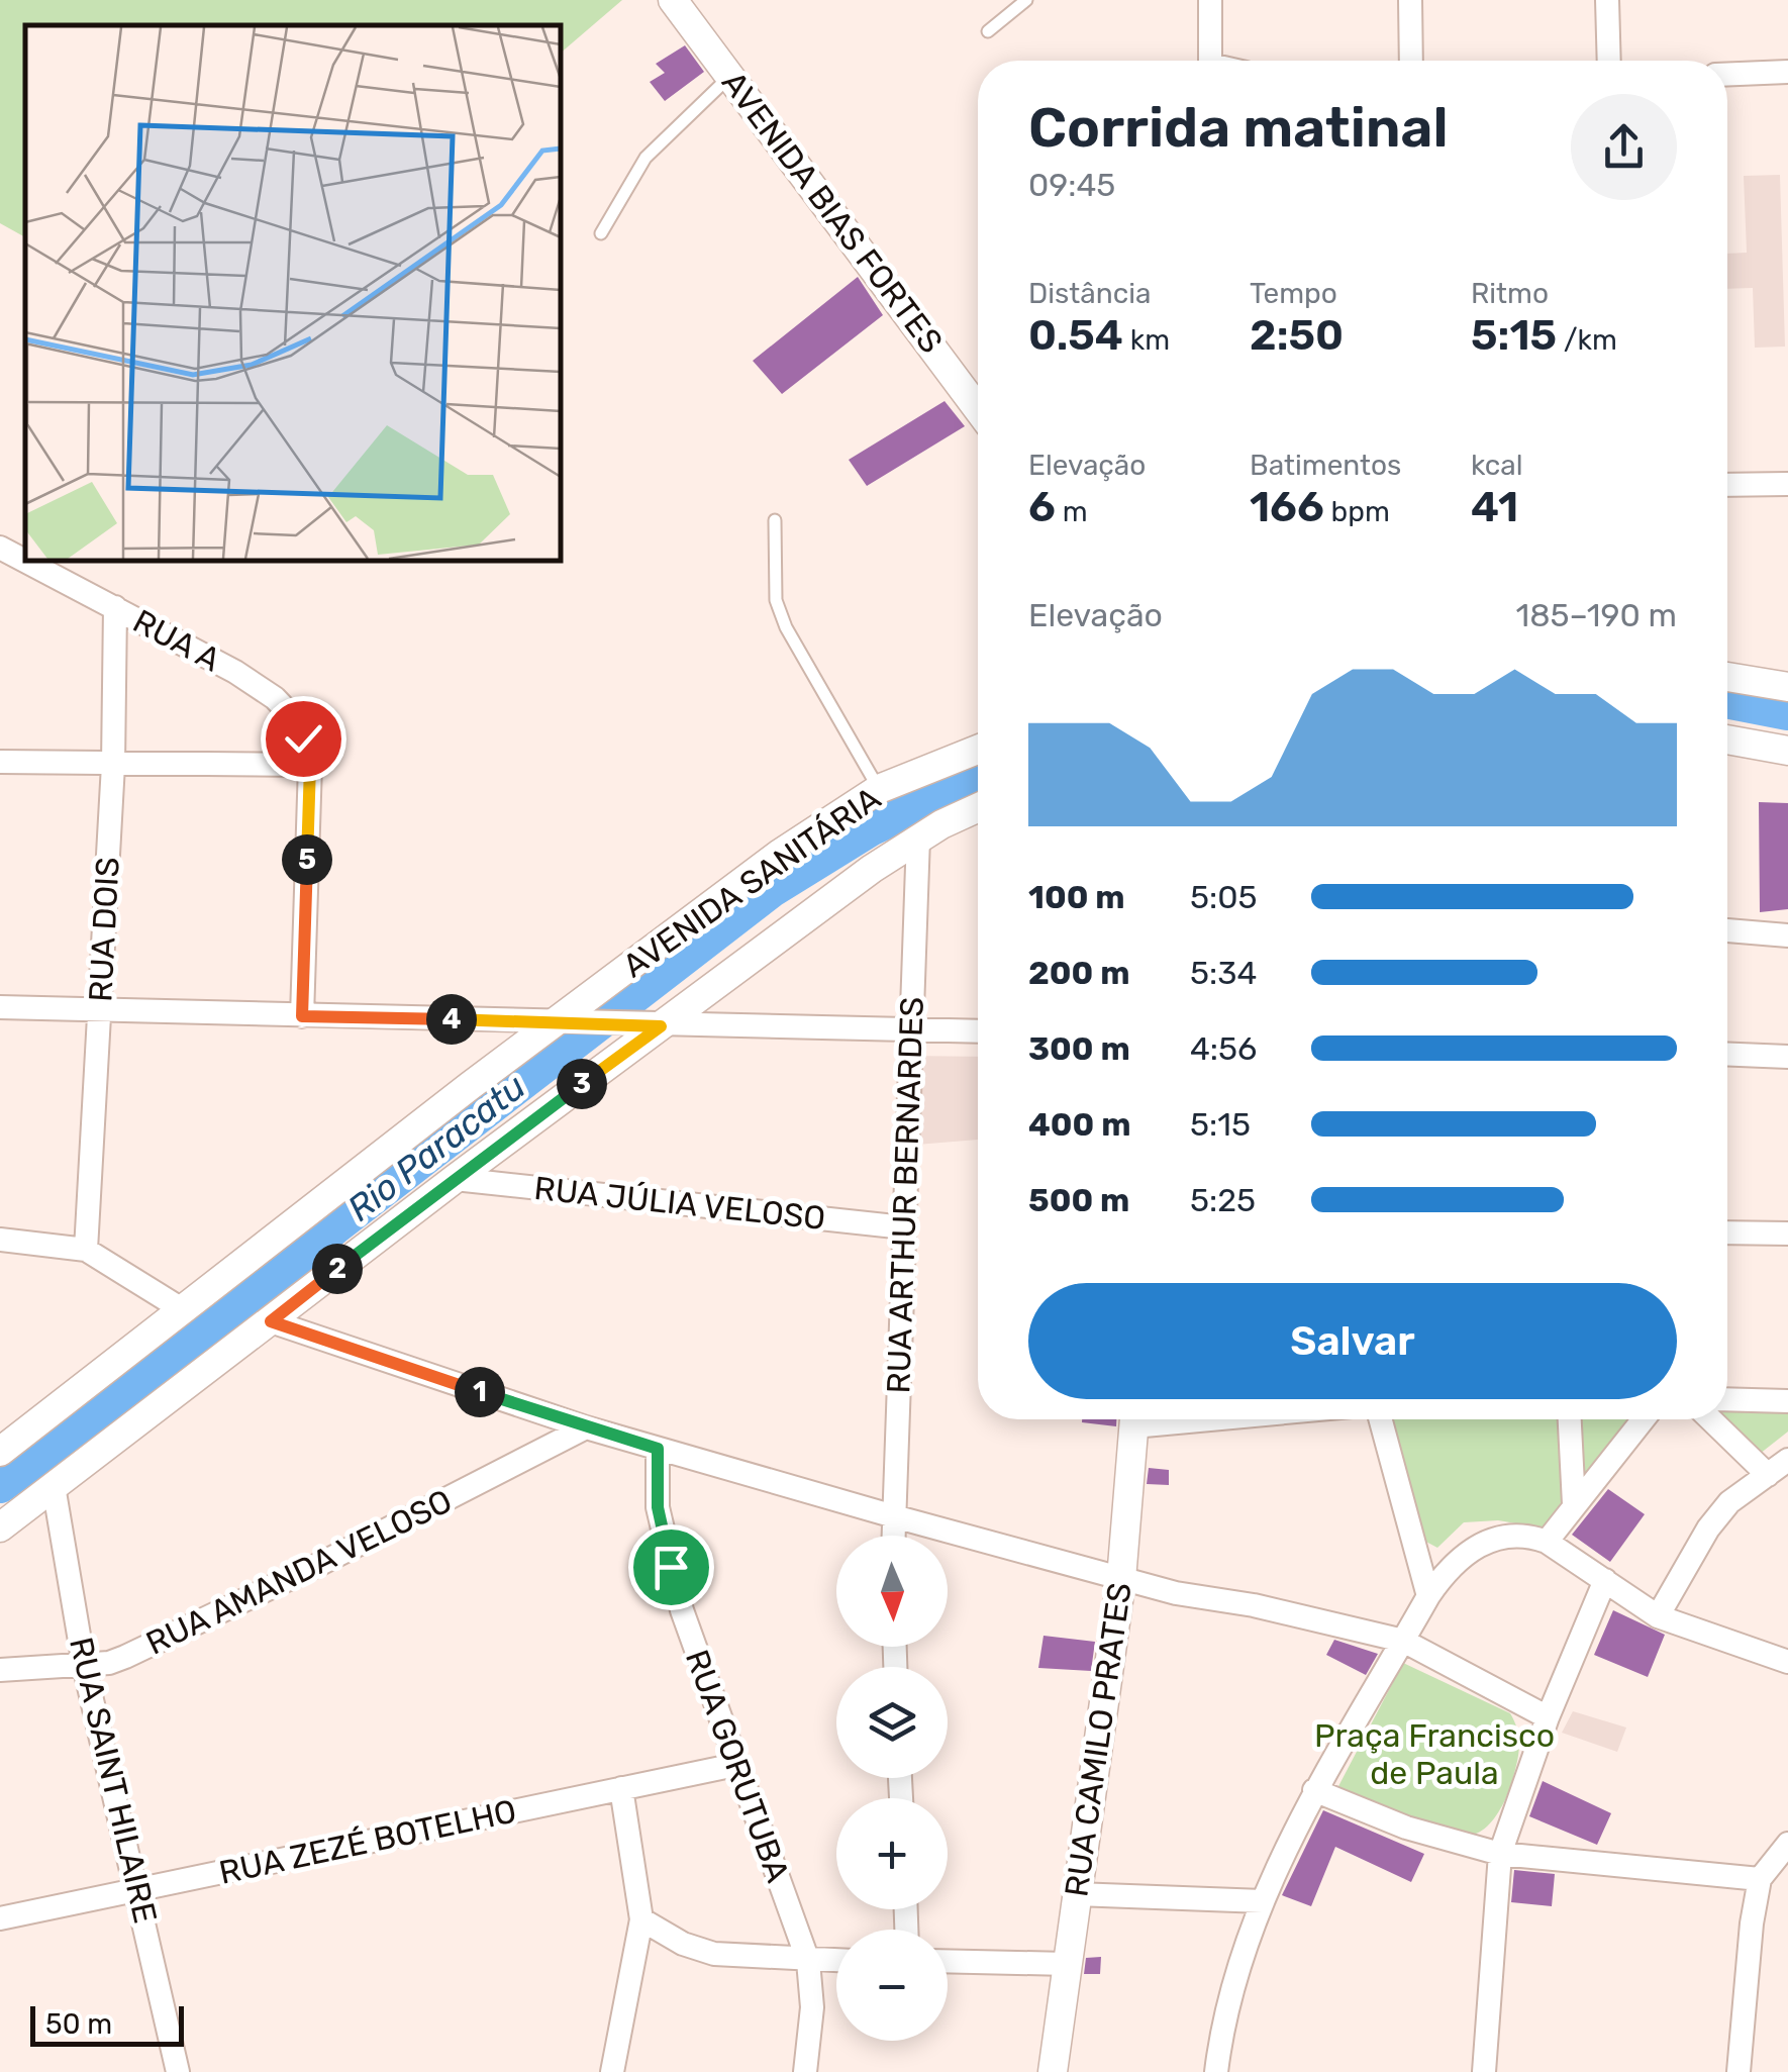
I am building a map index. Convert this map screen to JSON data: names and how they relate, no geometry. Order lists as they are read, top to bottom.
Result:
{
  "streets": {
    "street": [
      "AVENIDA BIAS FORTES",
      "RUA A",
      "AVENIDA SANITÁRIA",
      "RUA DOIS",
      "RUA ARTHUR BERNARDES",
      "RUA JÚLIA VELOSO",
      "RUA AMANDA VELOSO",
      "RUA CAMILO PRATES",
      "RUA GORUTUBA",
      "RUA SAINT HILAIRE",
      "RUA ZEZÉ BOTELHO"
    ]
  },
  "crossings": [
    ["RUA A", "RUA DOIS"],
    ["AVENIDA SANITÁRIA", "RUA ARTHUR BERNARDES"],
    ["AVENIDA SANITÁRIA", "RUA JÚLIA VELOSO"],
    ["AVENIDA SANITÁRIA", "RUA SAINT HILAIRE"],
    ["RUA ARTHUR BERNARDES", "RUA JÚLIA VELOSO"],
    ["RUA AMANDA VELOSO", "RUA SAINT HILAIRE"],
    ["RUA GORUTUBA", "RUA ZEZÉ BOTELHO"],
    ["RUA SAINT HILAIRE", "RUA ZEZÉ BOTELHO"]
  ],
  "water": ["Rio Paracatu"],
  "parks": ["Praça Francisco de Paula"],
  "scale_bar": "50 m",
  "north": "bottom",
  "page": {
    "heading": ["Corrida matinal", "09:45"],
    "stats": [
      ["Distância", "0.54 km"],
      ["Tempo", "2:50"],
      ["Ritmo", "5:15 /km"],
      ["Elevação", "6 m"],
      ["Batimentos", "166 bpm"],
      ["kcal", "41"]
    ],
    "chart": ["Elevação", "185–190 m"],
    "pins": [
      "5",
      "4",
      "3",
      "2",
      "1"
    ],
    "list": [
      {
        "name": "100 m",
        "note": "5:05"
      },
      {
        "name": "200 m",
        "note": "5:34"
      },
      {
        "name": "300 m",
        "note": "4:56"
      },
      {
        "name": "400 m",
        "note": "5:15"
      },
      {
        "name": "500 m",
        "note": "5:25"
      }
    ],
    "buttons": "Salvar",
    "map_buttons": ["+", "−"],
    "scale": "50 m"
  }
}
